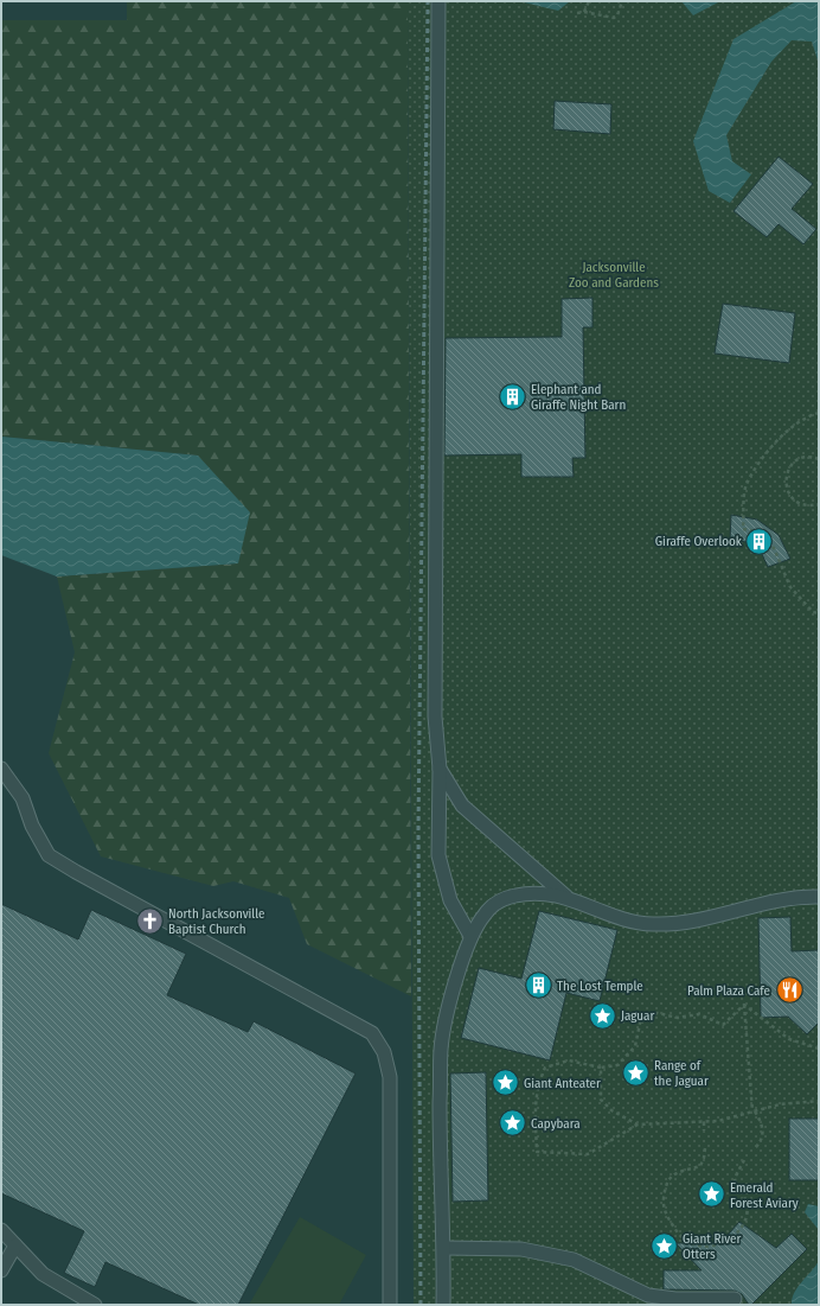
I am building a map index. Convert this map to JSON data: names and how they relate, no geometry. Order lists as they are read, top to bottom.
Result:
{
  "parks": ["Jacksonville Zoo and Gardens"],
  "places": {
    "building": ["Elephant and Giraffe Night Barn", "Giraffe Overlook", "The Lost Temple"],
    "church": ["North Jacksonville Baptist Church"],
    "restaurant": ["Palm Plaza Cafe"],
    "place": [
      "Jaguar",
      "Range of the Jaguar",
      "Giant Anteater",
      "Capybara",
      "Emerald Forest Aviary",
      "Giant River Otters"
    ]
  }
}
